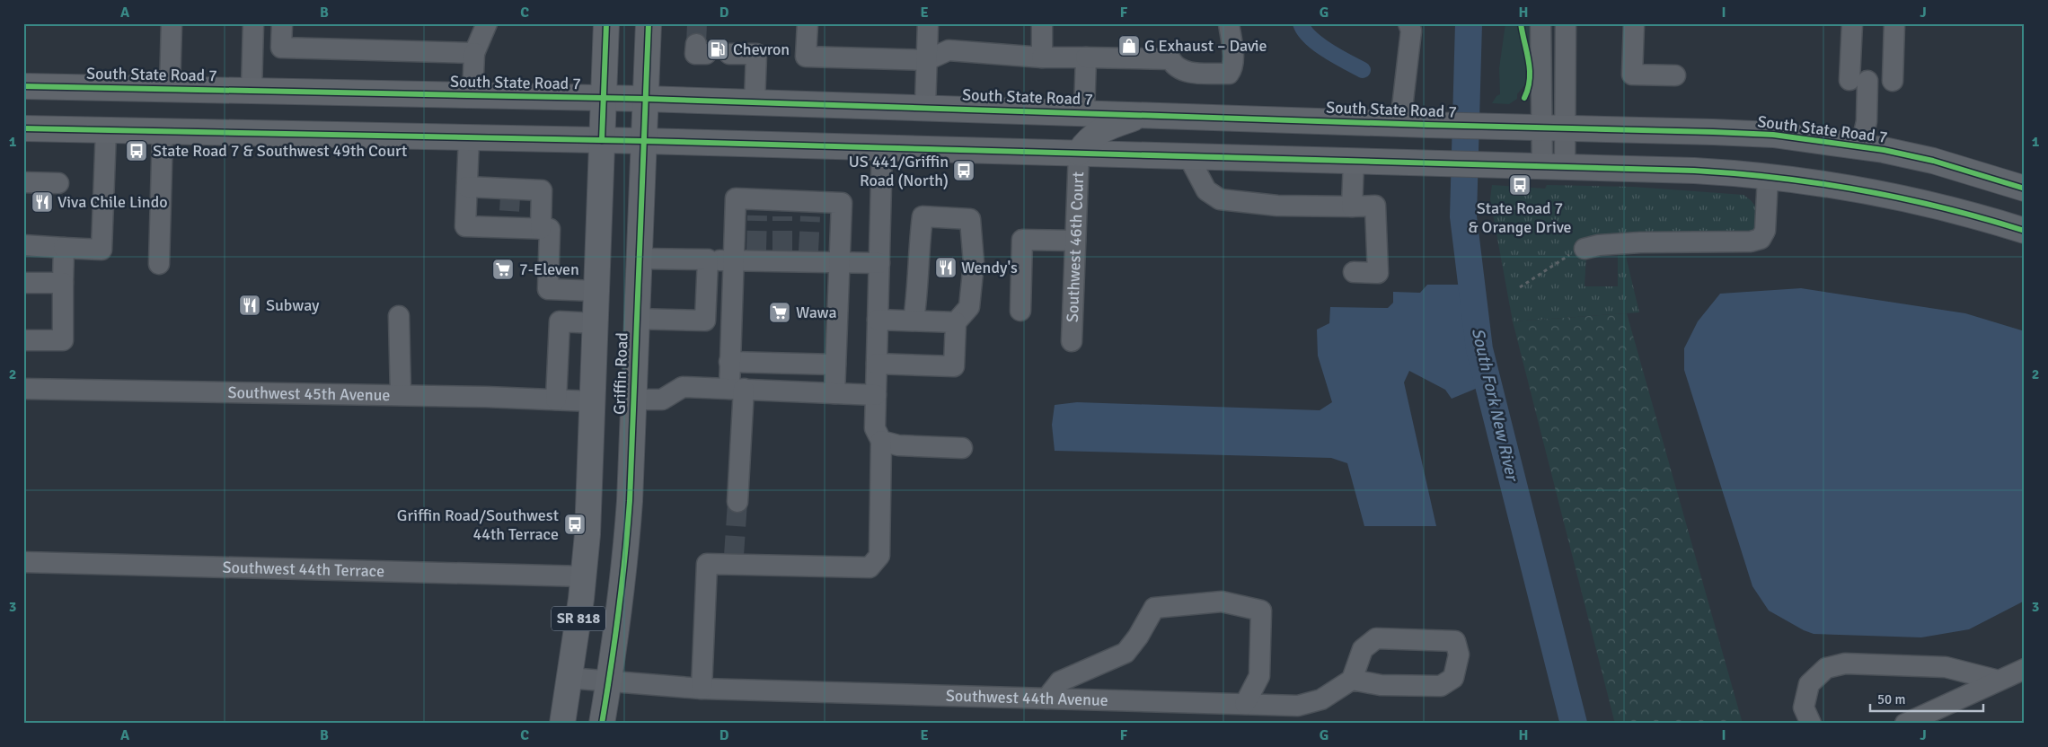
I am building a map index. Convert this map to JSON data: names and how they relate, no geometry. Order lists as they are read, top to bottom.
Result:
{
  "streets": {
    "main road": ["South State Road 7", "Griffin Road", "SR 818"],
    "street": [
      "Southwest 46th Court",
      "Southwest 45th Avenue",
      "Southwest 44th Terrace",
      "Southwest 44th Avenue"
    ]
  },
  "crossings": [
    ["South State Road 7", "Griffin Road"],
    ["Griffin Road", "Southwest 45th Avenue"],
    ["Griffin Road", "Southwest 44th Terrace"],
    ["Griffin Road", "Southwest 44th Avenue"]
  ],
  "water": ["South Fork New River"],
  "places": {
    "shop": ["G Exhaust – Davie"],
    "fuel station": ["Chevron"],
    "bus stop": [
      "State Road 7 & Southwest 49th Court",
      "US 441/Griffin Road (North)",
      "State Road 7 & Orange Drive",
      "Griffin Road/Southwest 44th Terrace"
    ],
    "restaurant": ["Viva Chile Lindo", "Wendy's", "Subway"],
    "supermarket": ["7-Eleven", "Wawa"]
  },
  "scale_bar": "50 m",
  "grid": {
    "columns": [
      "A",
      "B",
      "C",
      "D",
      "E",
      "F",
      "G",
      "H",
      "I",
      "J"
    ],
    "rows": ["1", "2", "3"]
  }
}
